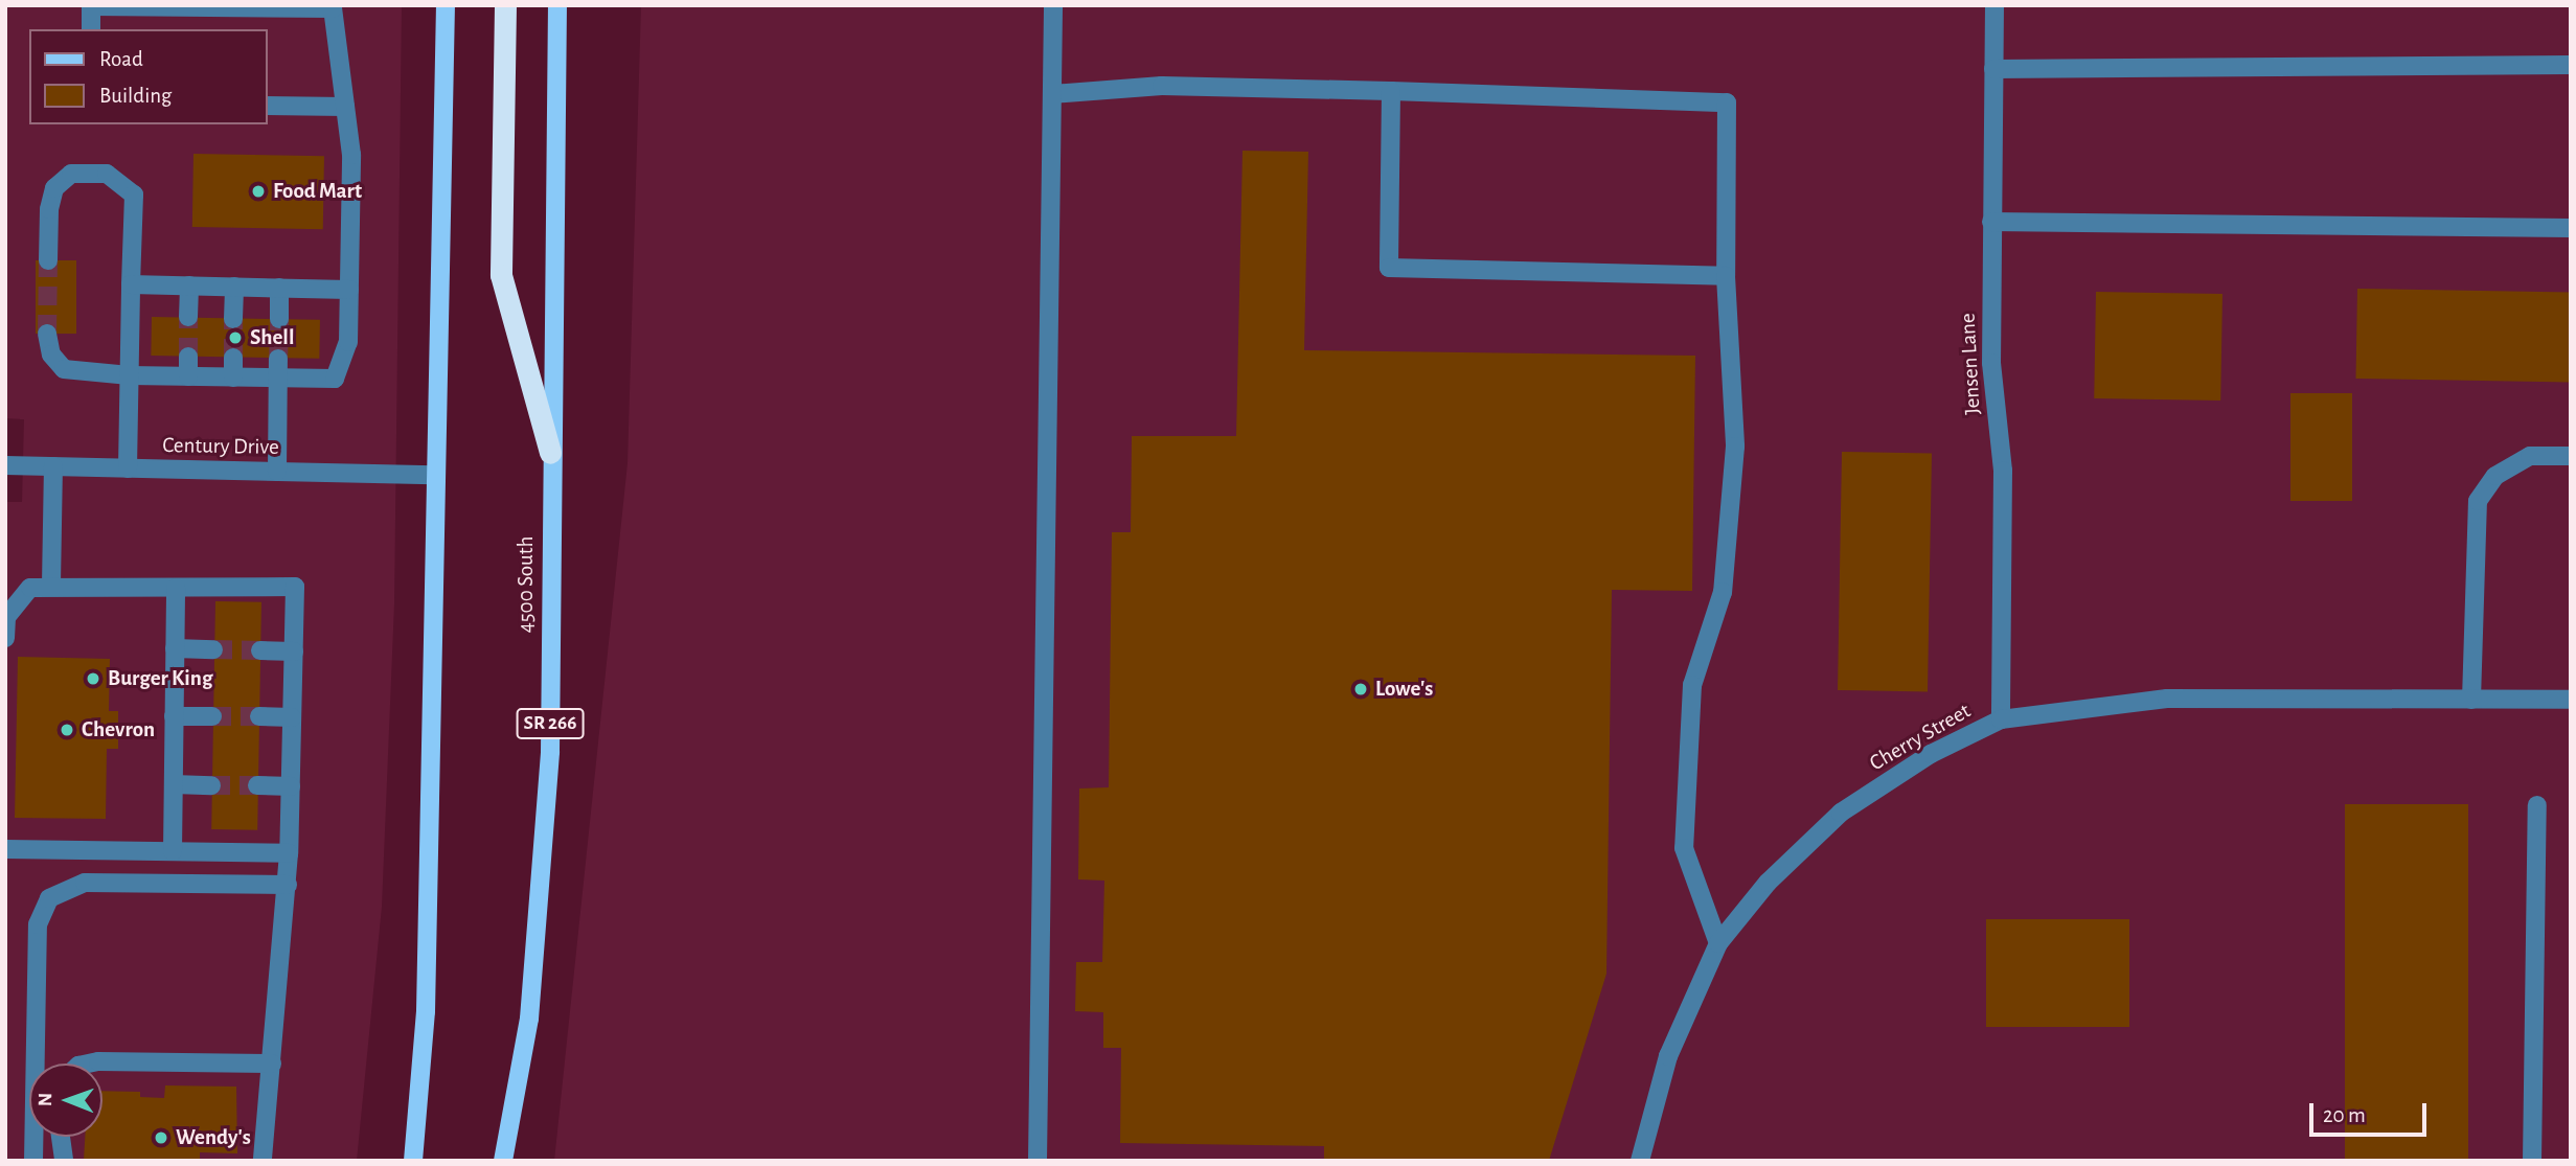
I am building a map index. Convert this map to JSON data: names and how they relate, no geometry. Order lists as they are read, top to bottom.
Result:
{
  "streets": {
    "main road": ["4500 South", "SR 266"],
    "street": ["Jensen Lane", "Century Drive", "Cherry Street"]
  },
  "crossings": [
    ["Jensen Lane", "Cherry Street"]
  ],
  "places": [
    "Food Mart",
    "Shell",
    "Burger King",
    "Lowe's",
    "Chevron",
    "Wendy's"
  ],
  "legend": ["Road", "Building"],
  "scale_bar": "20 m",
  "north": "left"
}
